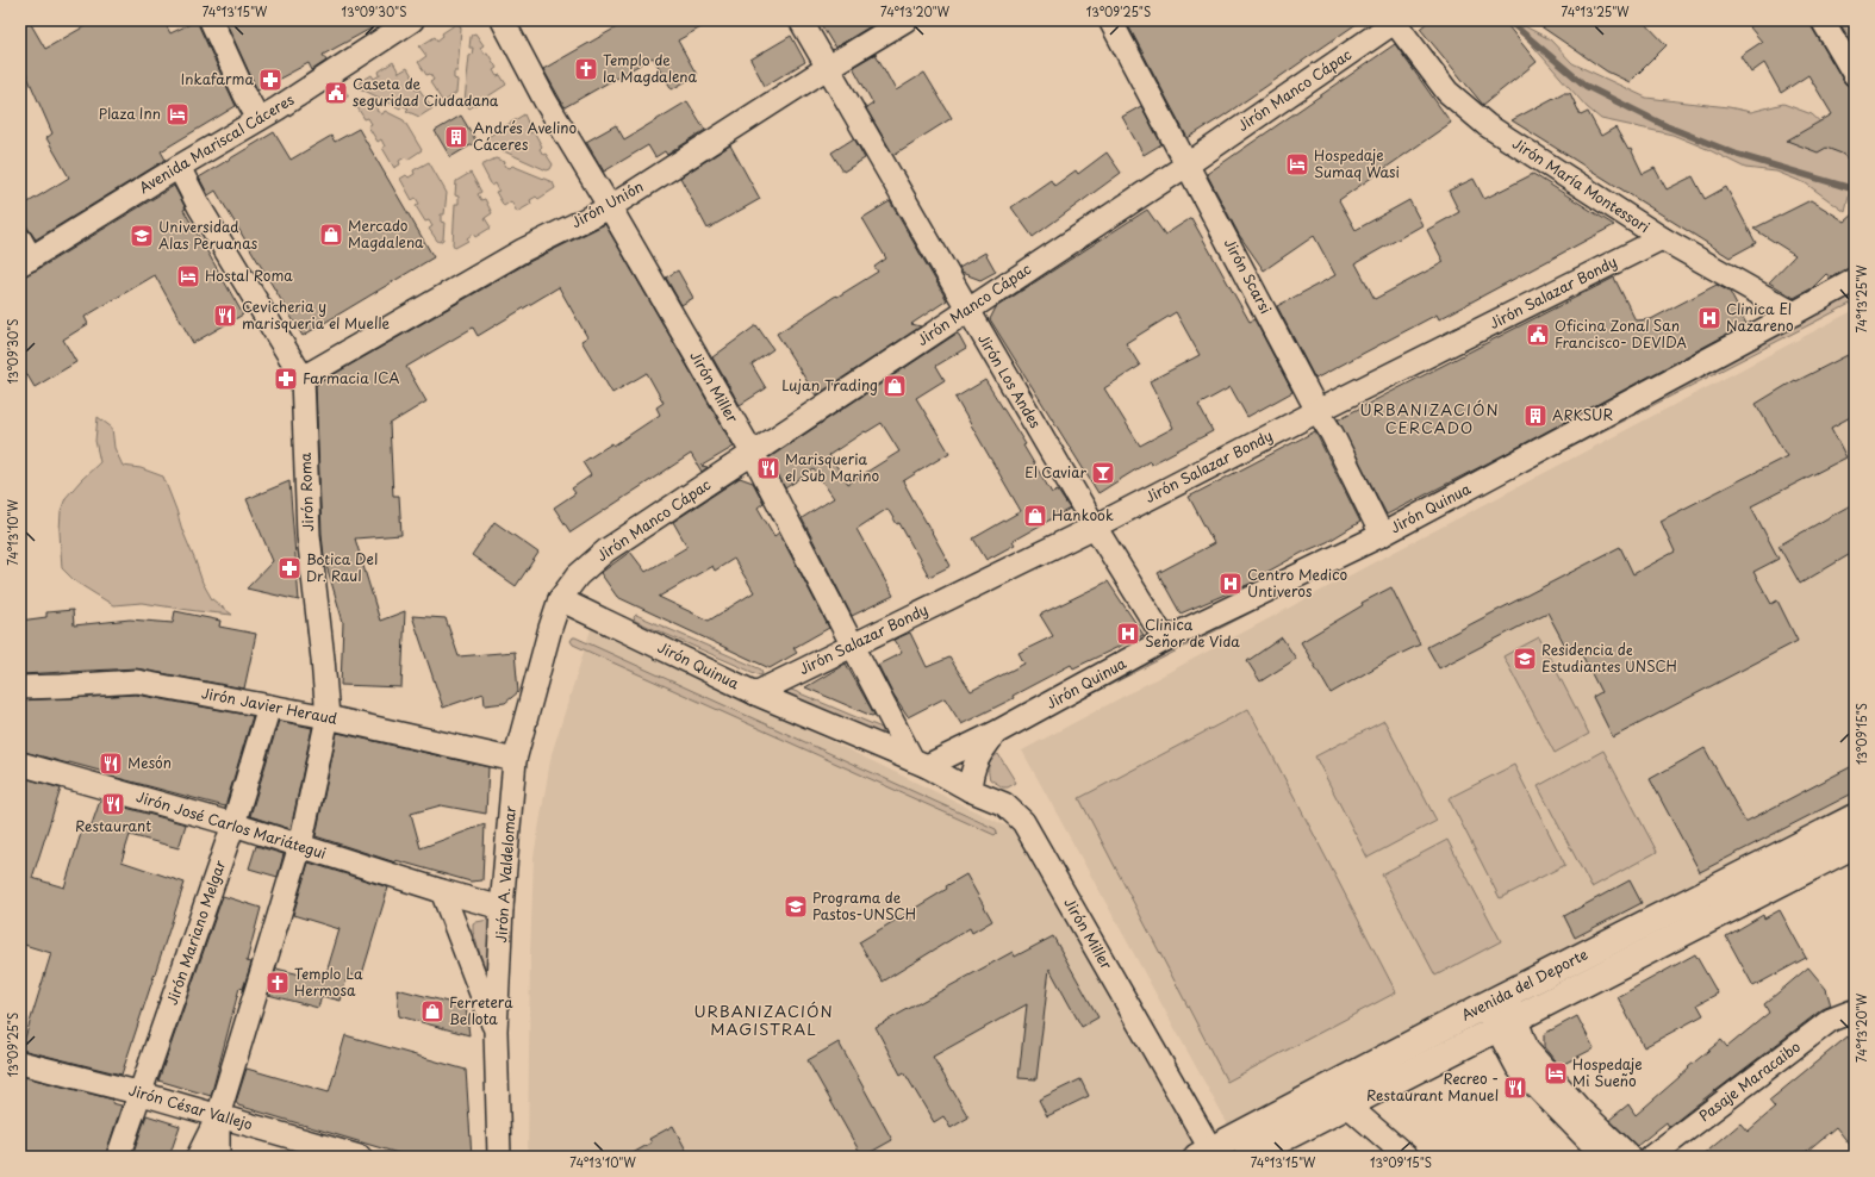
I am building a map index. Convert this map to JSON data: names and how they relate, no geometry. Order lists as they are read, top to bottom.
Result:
{
  "streets": {
    "street": [
      "Jirón Manco Cápac",
      "Avenida Mariscal Cáceres",
      "Jirón María Montessori",
      "Jirón Unión",
      "Jirón Scarsi",
      "Jirón Salazar Bondy",
      "Jirón Los Andes",
      "Jirón Miller",
      "Jirón Roma",
      "Jirón Quinua",
      "Jirón Javier Heraud",
      "Jirón José Carlos Mariátegui",
      "Jirón A. Valdelomar",
      "Jirón Mariano Melgar",
      "Avenida del Deporte",
      "Pasaje Maracaibo",
      "Jirón César Vallejo"
    ]
  },
  "crossings": [
    ["Jirón Manco Cápac", "Jirón María Montessori"],
    ["Jirón Manco Cápac", "Jirón Scarsi"],
    ["Jirón Manco Cápac", "Jirón Los Andes"],
    ["Jirón Manco Cápac", "Jirón Miller"],
    ["Jirón Manco Cápac", "Jirón Quinua"],
    ["Jirón Manco Cápac", "Jirón A. Valdelomar"],
    ["Avenida Mariscal Cáceres", "Jirón Roma"],
    ["Jirón María Montessori", "Jirón Salazar Bondy"],
    ["Jirón María Montessori", "Jirón Quinua"],
    ["Jirón Unión", "Jirón Los Andes"],
    ["Jirón Unión", "Jirón Miller"],
    ["Jirón Unión", "Jirón Roma"],
    ["Jirón Scarsi", "Jirón Salazar Bondy"],
    ["Jirón Scarsi", "Jirón Quinua"],
    ["Jirón Salazar Bondy", "Jirón Los Andes"],
    ["Jirón Salazar Bondy", "Jirón Miller"],
    ["Jirón Salazar Bondy", "Jirón Quinua"],
    ["Jirón Los Andes", "Jirón Quinua"],
    ["Jirón Miller", "Jirón Quinua"],
    ["Jirón Miller", "Avenida del Deporte"],
    ["Jirón Roma", "Jirón Javier Heraud"],
    ["Jirón Roma", "Jirón José Carlos Mariátegui"],
    ["Jirón Roma", "Jirón César Vallejo"],
    ["Jirón Quinua", "Jirón A. Valdelomar"],
    ["Jirón Javier Heraud", "Jirón A. Valdelomar"],
    ["Jirón Javier Heraud", "Jirón Mariano Melgar"],
    ["Jirón José Carlos Mariátegui", "Jirón A. Valdelomar"],
    ["Jirón José Carlos Mariátegui", "Jirón Mariano Melgar"],
    ["Jirón Mariano Melgar", "Jirón César Vallejo"]
  ],
  "districts": ["URBANIZACIÓN CERCADO", "URBANIZACIÓN MAGISTRAL"],
  "places": {
    "church": ["Templo de la Magdalena", "Templo La Hermosa"],
    "pharmacy": ["Inkafarma", "Farmacia ICA", "Botica Del Dr. Raul"],
    "public building": ["Caseta de seguridad Ciudadana", "Oficina Zonal San Francisco- DEVIDA"],
    "hotel": [
      "Plaza Inn",
      "Hospedaje Sumaq Wasi",
      "Hostal Roma",
      "Hospedaje Mi Sueño"
    ],
    "building": ["Andrés Avelino Cáceres", "ARKSUR"],
    "shop": [
      "Mercado Magdalena",
      "Lujan Trading",
      "Hankook",
      "Ferretera Bellota"
    ],
    "school or university": ["Universidad Alas Peruanas", "Residencia de Estudiantes UNSCH", "Programa de Pastos-UNSCH"],
    "restaurant": [
      "Cevicheria y marisqueria el Muelle",
      "Marisqueria el Sub Marino",
      "Mesón",
      "Restaurant",
      "Recreo - Restaurant Manuel"
    ],
    "hospital": ["Clinica El Nazareno", "Centro Medico Untiveros", "Clinica Señor de Vida"],
    "bar": ["El Caviar"]
  },
  "coordinates": [
    "74°13'15\"W",
    "13°09'30\"S",
    "74°13'20\"W",
    "13°09'25\"S",
    "74°13'25\"W",
    "74°13'10\"W",
    "13°09'15\"S"
  ]
}
